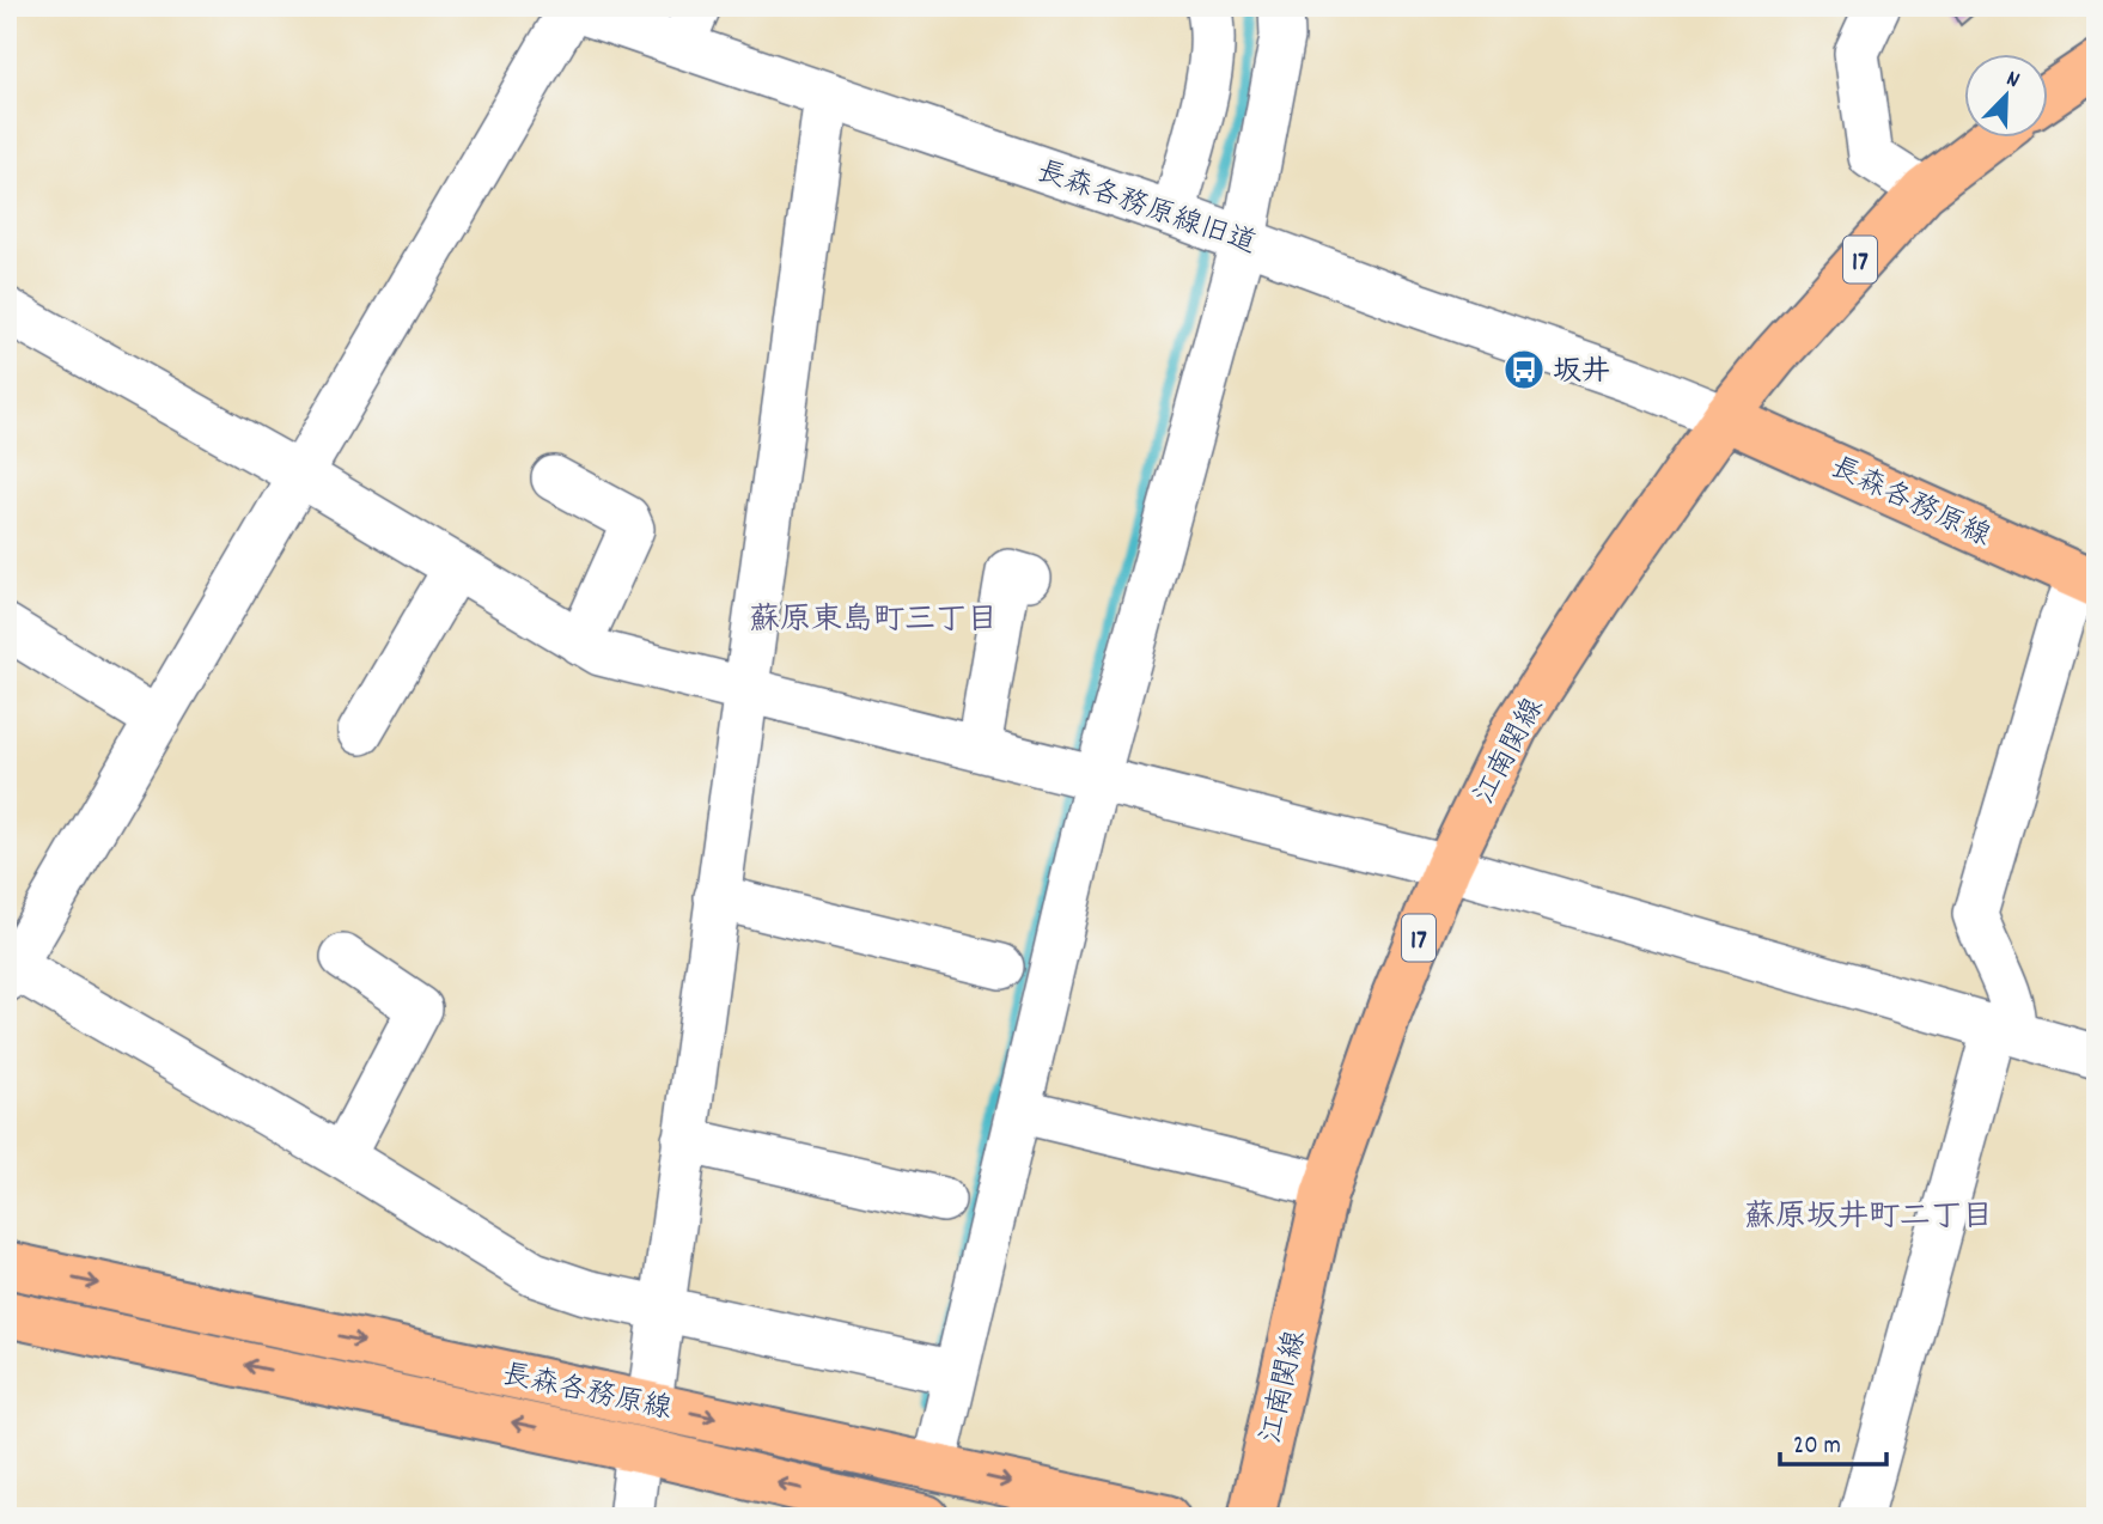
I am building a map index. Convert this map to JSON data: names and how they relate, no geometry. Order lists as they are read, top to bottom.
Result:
{
  "streets": {
    "main road": ["17", "長森各務原線", "江南関線"],
    "street": ["長森各務原線旧道"]
  },
  "crossings": [
    ["長森各務原線旧道", "長森各務原線"],
    ["長森各務原線旧道", "江南関線"],
    ["長森各務原線", "江南関線"]
  ],
  "districts": ["蘇原東島町三丁目", "蘇原坂井町二丁目"],
  "places": {
    "bus stop": ["坂井"]
  },
  "scale_bar": "20 m",
  "north": "top right"
}
